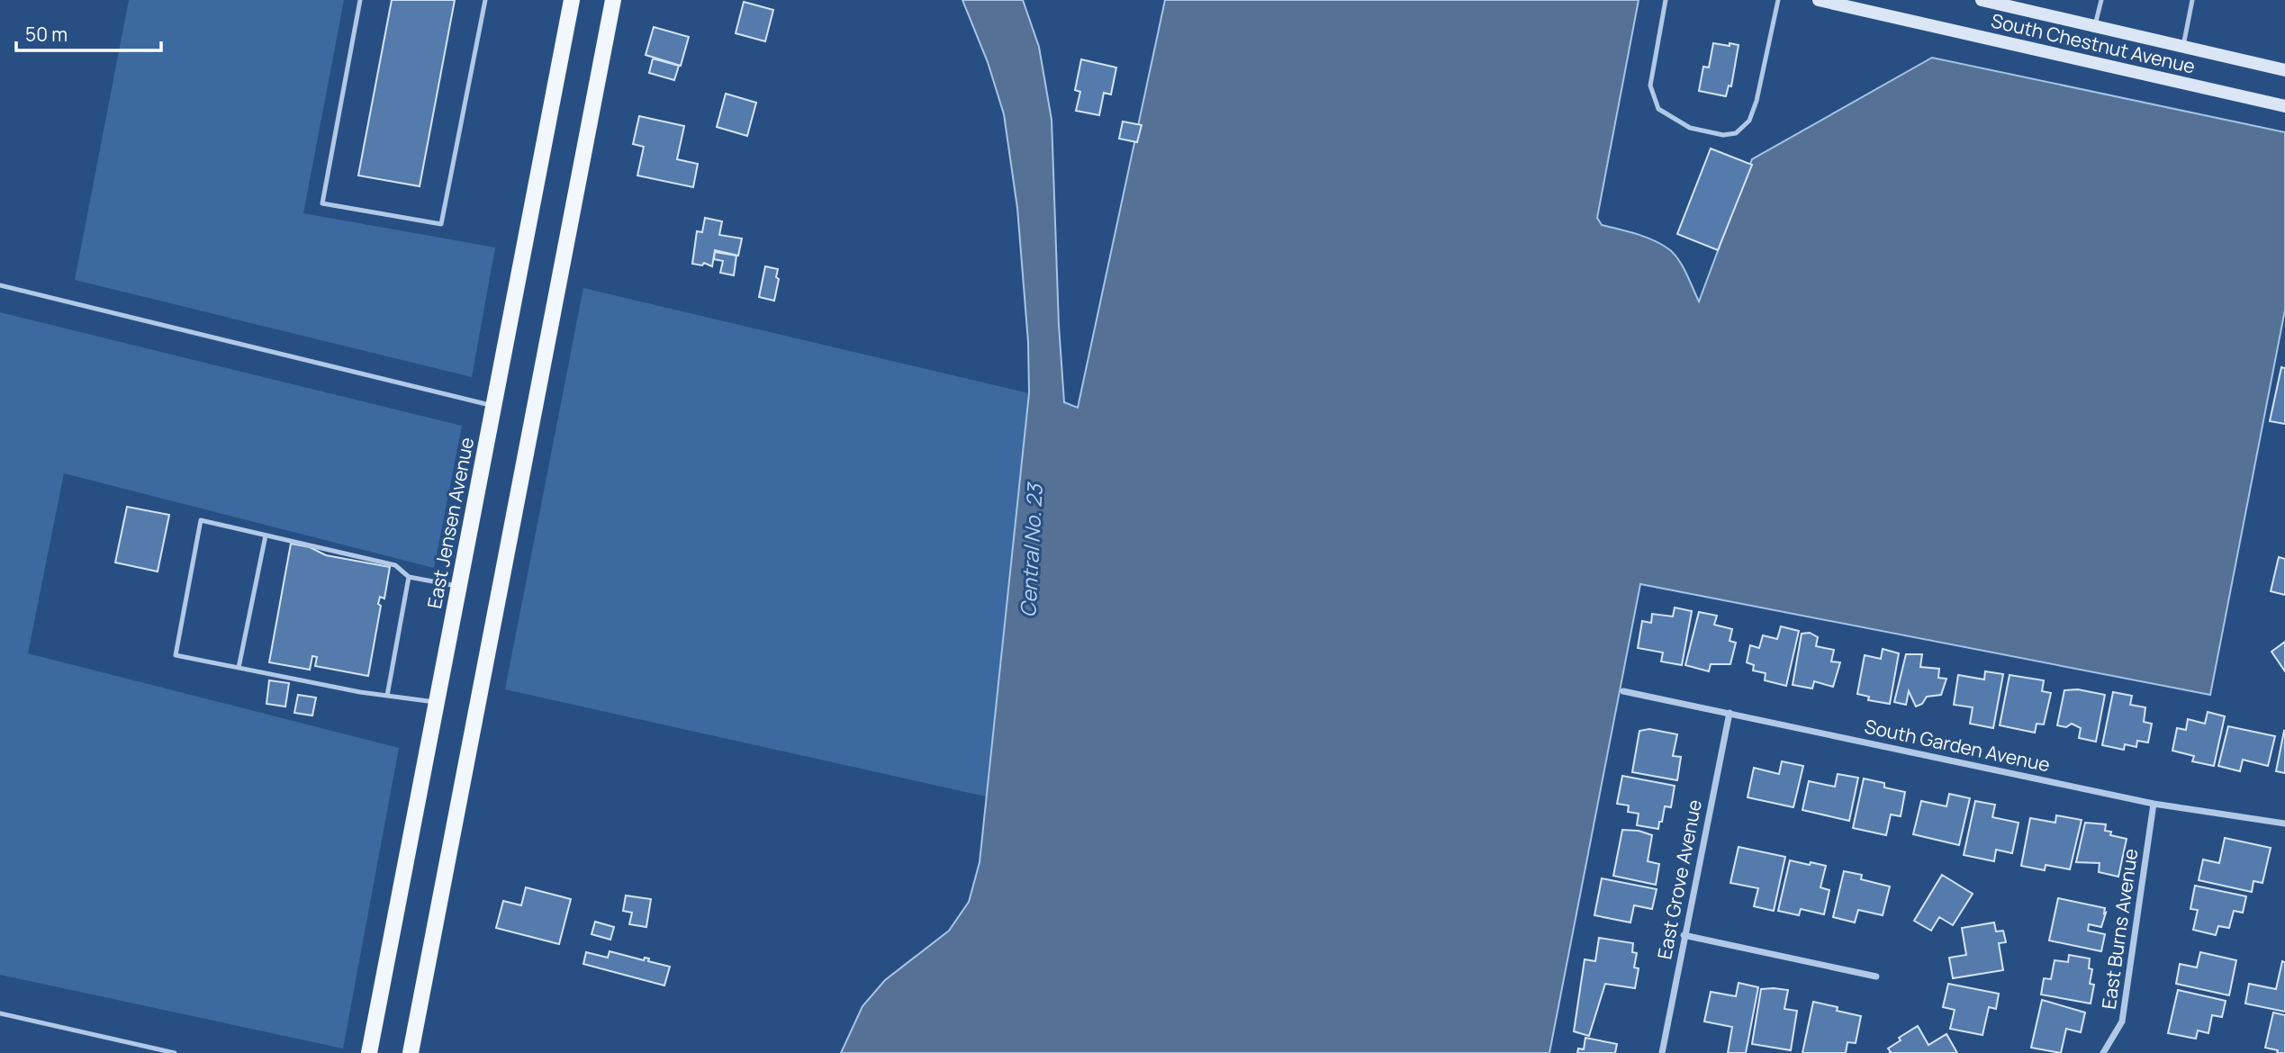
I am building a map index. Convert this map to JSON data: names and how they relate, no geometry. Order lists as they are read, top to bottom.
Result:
{
  "streets": {
    "main road": ["South Chestnut Avenue", "East Jensen Avenue"],
    "street": ["South Garden Avenue", "East Grove Avenue", "East Burns Avenue"]
  },
  "crossings": [
    ["South Garden Avenue", "East Grove Avenue"],
    ["South Garden Avenue", "East Burns Avenue"]
  ],
  "water": ["Central No. 23"],
  "scale_bar": "50 m"
}
